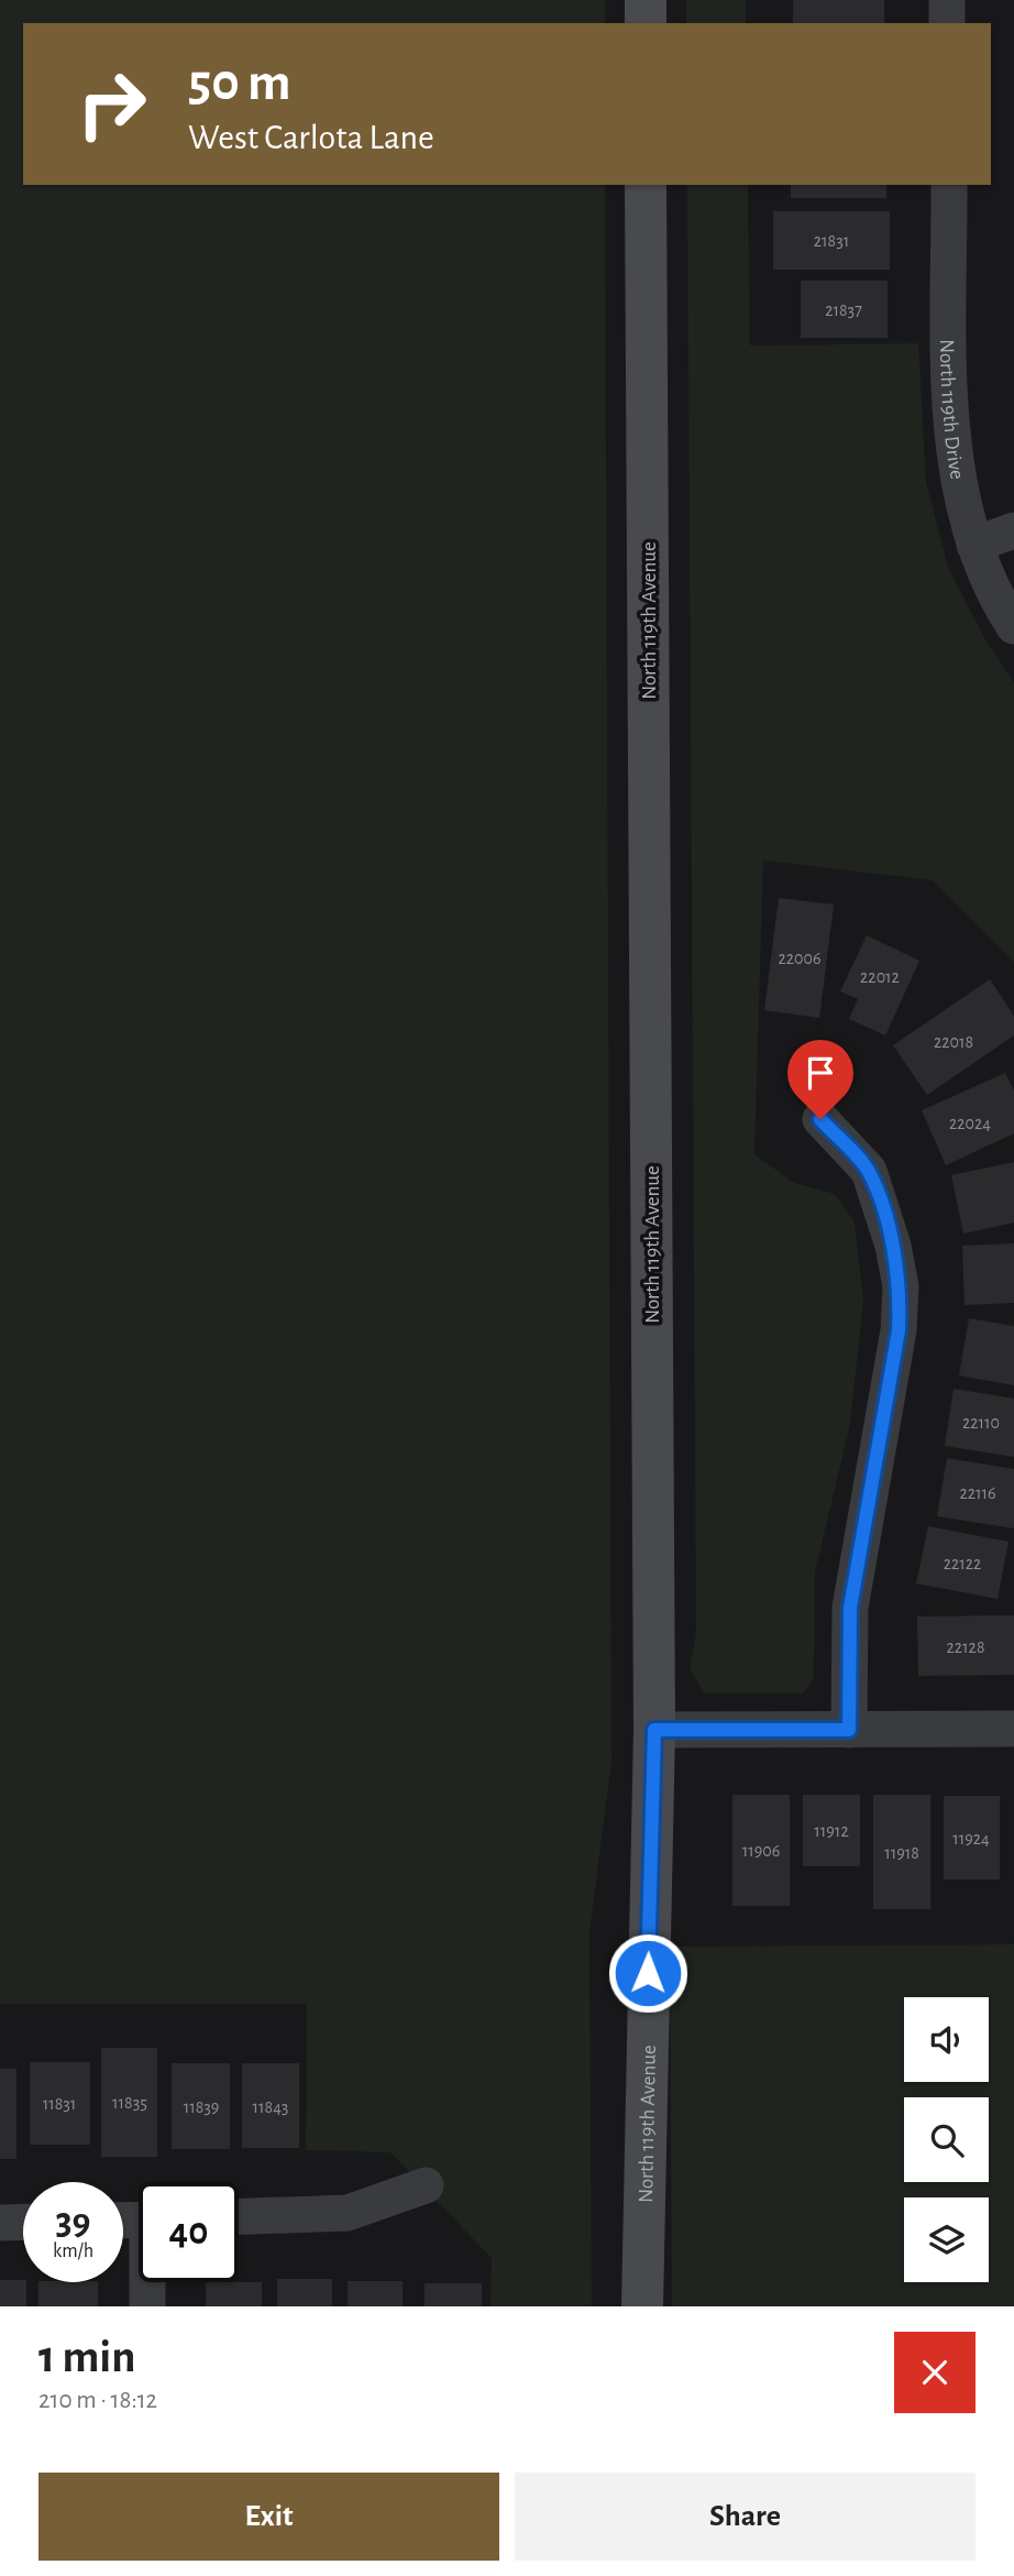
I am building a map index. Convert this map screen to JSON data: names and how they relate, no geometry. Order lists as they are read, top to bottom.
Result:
{
  "streets": {
    "street": ["North 119th Drive", "North 119th Avenue"]
  },
  "house_numbers": [
    "21831",
    "21837",
    "22006",
    "22012",
    "22018",
    "22024",
    "22110",
    "22116",
    "22122",
    "22128",
    "11912",
    "11924",
    "11906",
    "11918",
    "11835",
    "11831",
    "11839",
    "11843"
  ],
  "page": {
    "turn": ["50 m", "West Carlota Lane"],
    "speed": "39 km/h",
    "limit": "40",
    "heading": ["1 min", "210 m · 18:12"],
    "buttons": ["Exit", "Share"]
  }
}
